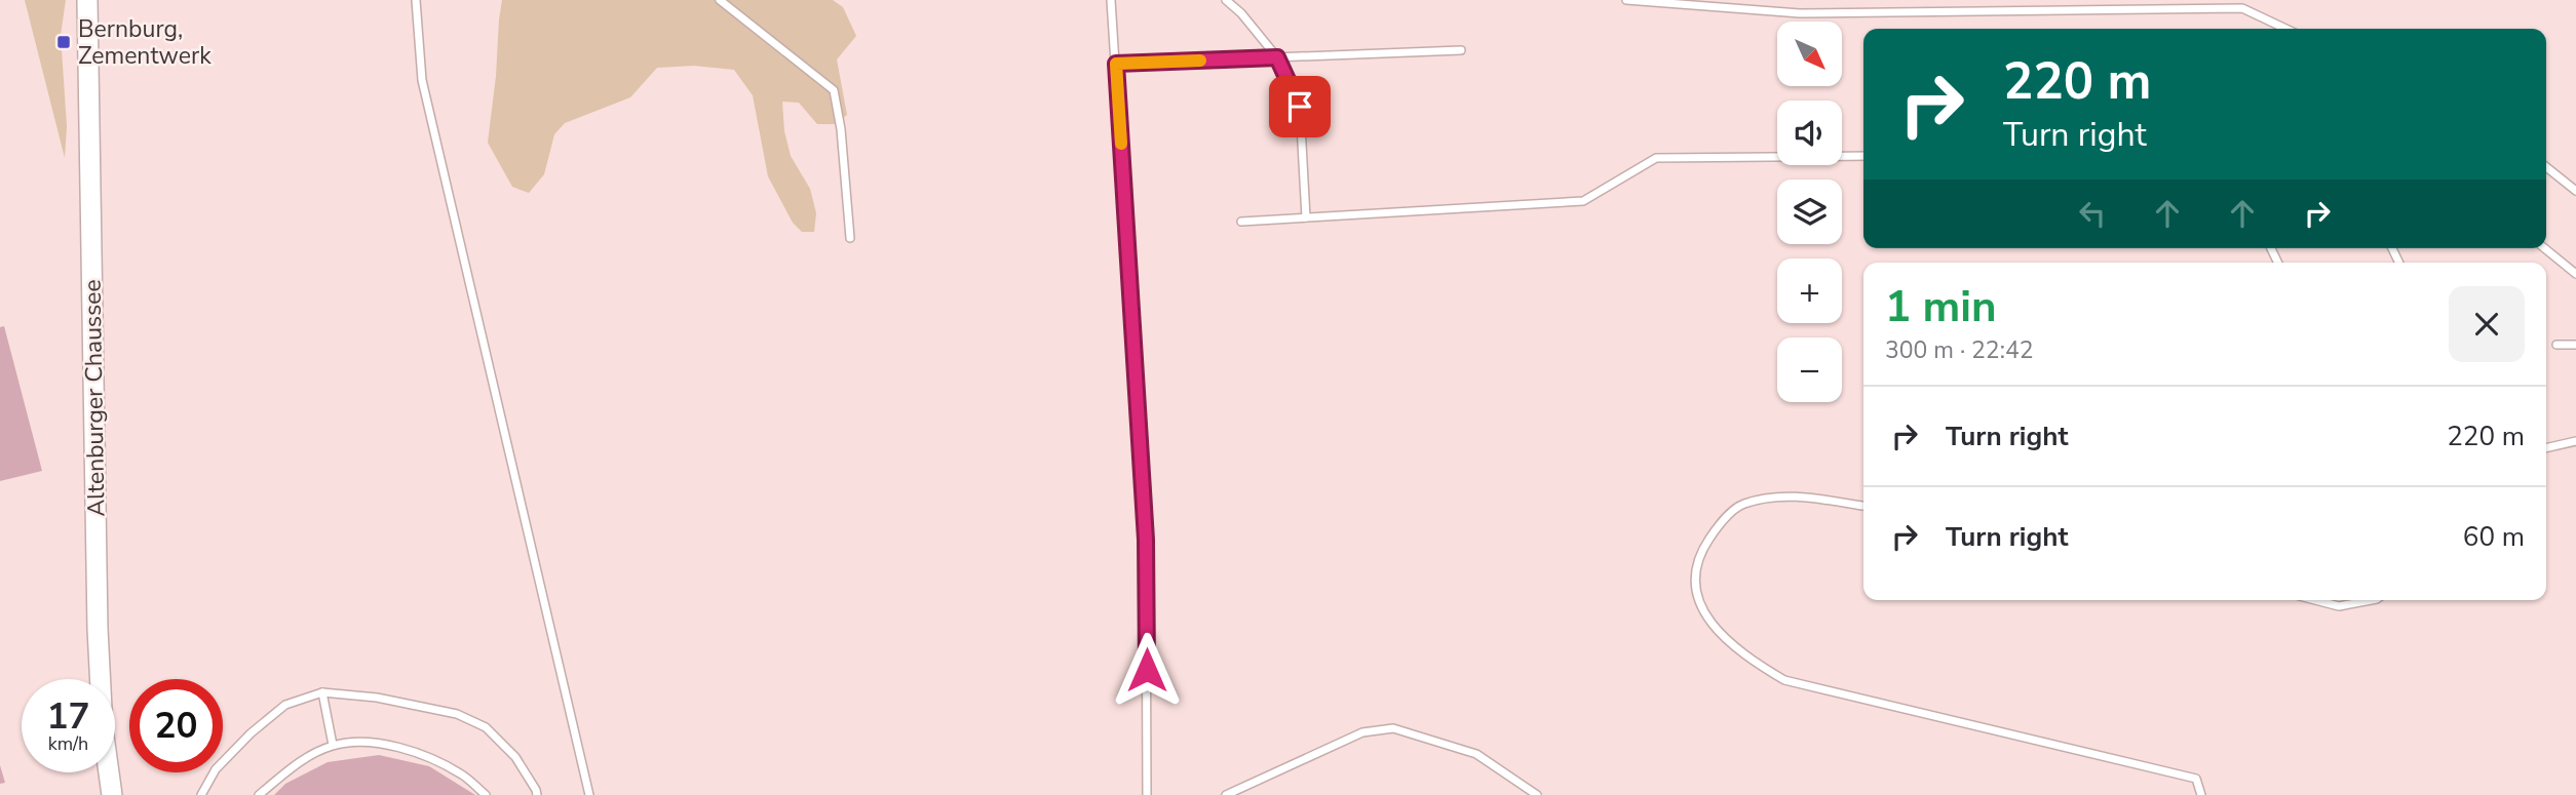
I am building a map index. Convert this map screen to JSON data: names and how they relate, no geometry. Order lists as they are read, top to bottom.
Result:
{
  "streets": {
    "main road": ["Altenburger Chaussee"]
  },
  "places": {
    "transit": ["Bernburg, Zementwerk"]
  },
  "north": "bottom right",
  "page": {
    "map_buttons": ["+", "−"],
    "turn": ["220 m", "Turn right"],
    "heading": ["1 min", "300 m · 22:42"],
    "list": [
      {
        "name": "Turn right",
        "value": "220 m"
      },
      {
        "name": "Turn right",
        "value": "60 m"
      }
    ],
    "speed": "17 km/h",
    "limit": "20"
  }
}
